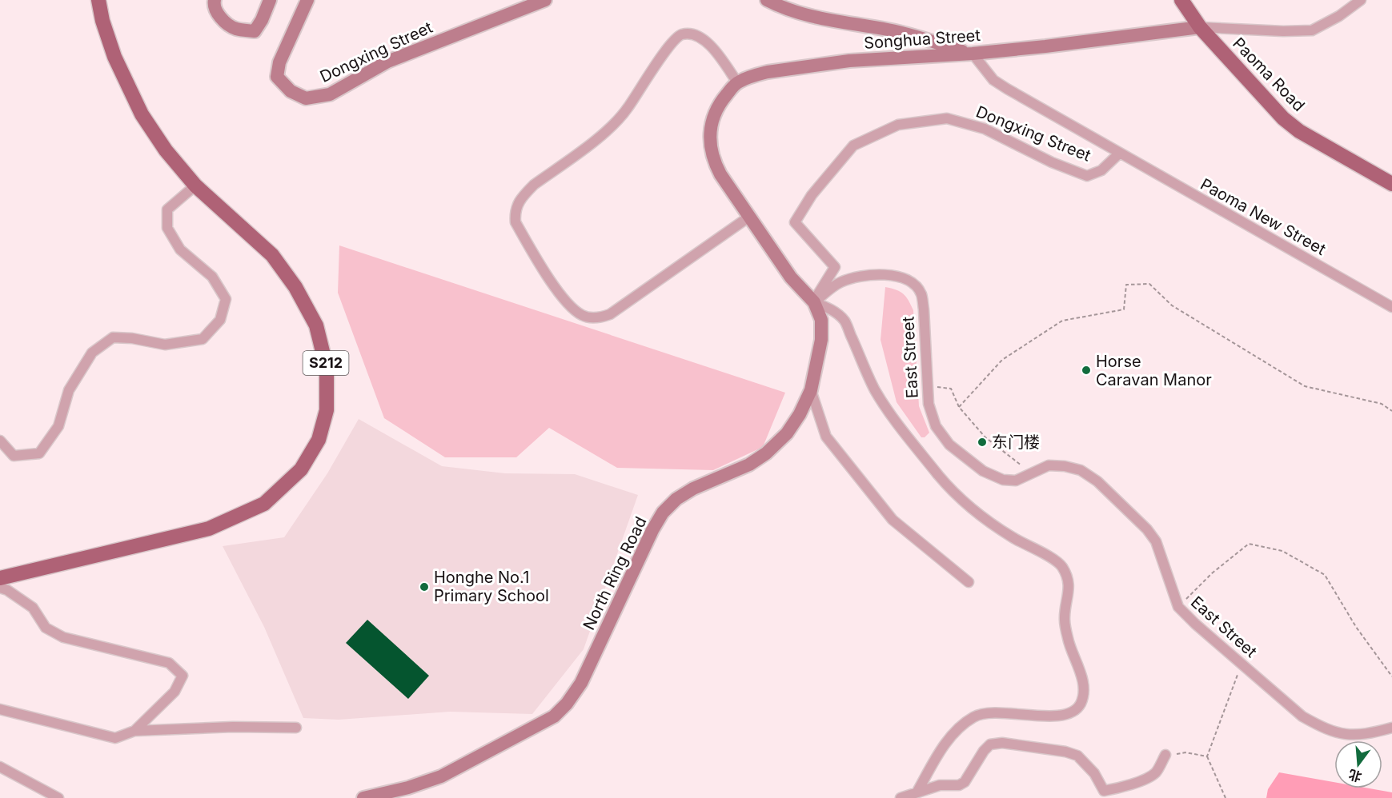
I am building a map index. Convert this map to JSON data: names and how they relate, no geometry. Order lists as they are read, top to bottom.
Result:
{
  "streets": {
    "main road": ["Paoma Road", "S212"],
    "street": [
      "Songhua Street",
      "Dongxing Street",
      "Paoma New Street",
      "East Street",
      "North Ring Road"
    ]
  },
  "crossings": [
    ["Songhua Street", "Dongxing Street"],
    ["Songhua Street", "Paoma Road"],
    ["Songhua Street", "East Street"],
    ["Songhua Street", "North Ring Road"],
    ["Dongxing Street", "Paoma New Street"],
    ["Dongxing Street", "East Street"],
    ["Dongxing Street", "North Ring Road"],
    ["East Street", "North Ring Road"]
  ],
  "places": ["Horse Caravan Manor", "东门楼", "Honghe No.1 Primary School"],
  "north": "bottom"
}
